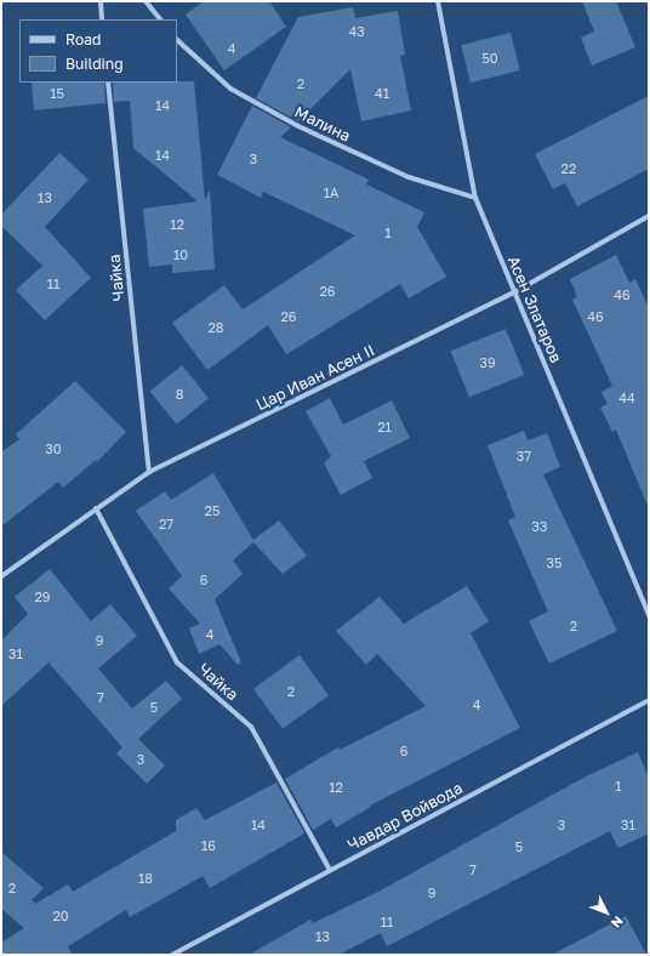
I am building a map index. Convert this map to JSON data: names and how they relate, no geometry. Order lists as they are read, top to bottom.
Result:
{
  "streets": {
    "street": [
      "Малина",
      "Чайка",
      "Асен Златаров",
      "Цар Иван Асен II",
      "Чавдар Войвода"
    ]
  },
  "crossings": [
    ["Малина", "Асен Златаров"],
    ["Чайка", "Цар Иван Асен II"],
    ["Чайка", "Чавдар Войвода"],
    ["Асен Златаров", "Цар Иван Асен II"]
  ],
  "house_numbers": [
    "43",
    "4",
    "50",
    "2",
    "15",
    "41",
    "14",
    "14",
    "3",
    "22",
    "1А",
    "13",
    "12",
    "1",
    "10",
    "11",
    "26",
    "46",
    "26",
    "46",
    "28",
    "39",
    "8",
    "44",
    "21",
    "30",
    "37",
    "25",
    "27",
    "33",
    "35",
    "6",
    "29",
    "2",
    "4",
    "9",
    "31",
    "2",
    "7",
    "4",
    "5",
    "6",
    "3",
    "1",
    "12",
    "14",
    "3",
    "31",
    "16",
    "5",
    "7",
    "18",
    "2",
    "9",
    "20",
    "11",
    "13"
  ],
  "legend": ["Road", "Building"],
  "north": "bottom right"
}
